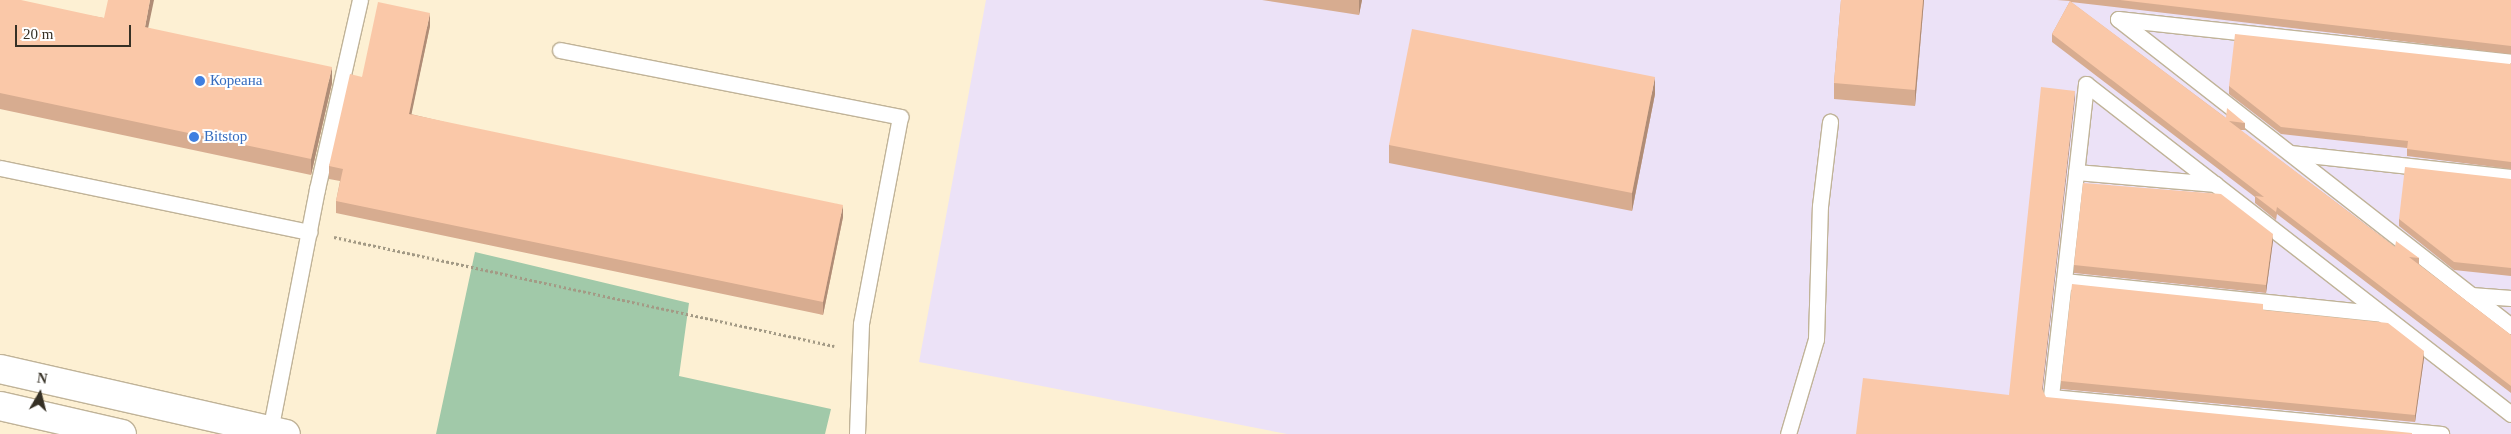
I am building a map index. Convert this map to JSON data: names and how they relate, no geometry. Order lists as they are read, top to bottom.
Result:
{
  "places": ["Кореана", "Bitstop"],
  "scale_bar": "20 m",
  "north": "top"
}
